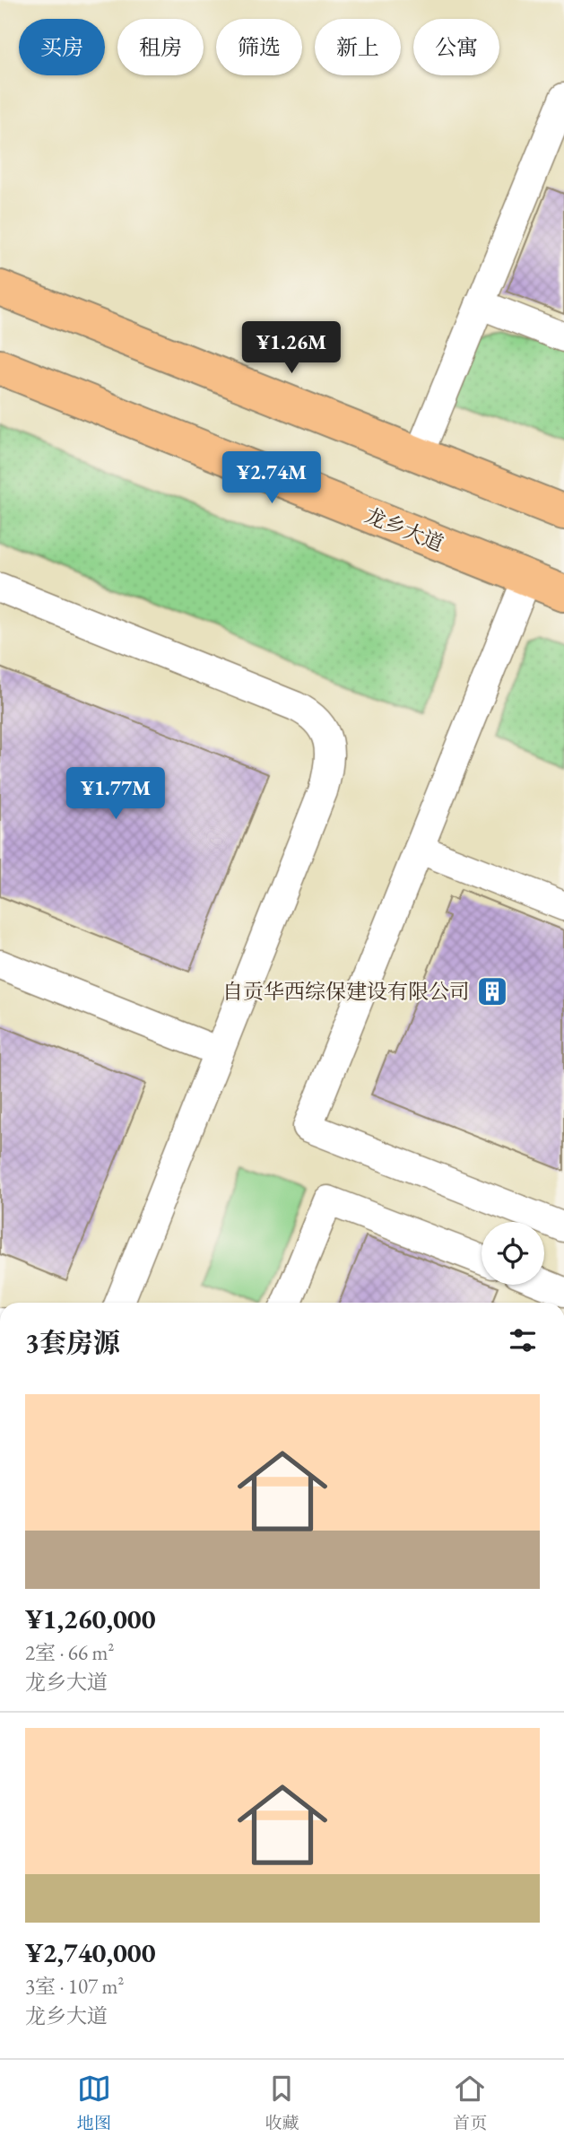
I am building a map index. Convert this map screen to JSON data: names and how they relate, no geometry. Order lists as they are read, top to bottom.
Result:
{
  "streets": {
    "main road": ["龙乡大道"]
  },
  "places": {
    "building": ["自贡华西综保建设有限公司"]
  },
  "page": {
    "chip": [
      "买房",
      "租房",
      "筛选",
      "新上",
      "公寓"
    ],
    "price": ["¥1.26M", "¥2.74M", "¥1.77M"],
    "heading": "3套房源",
    "list": [
      {
        "name": "¥1,260,000",
        "note": "2室 · 66 m² · 龙乡大道"
      },
      {
        "name": "¥2,740,000",
        "note": "3室 · 107 m² · 龙乡大道"
      }
    ],
    "tabs": ["地图", "收藏", "首页"]
  }
}
